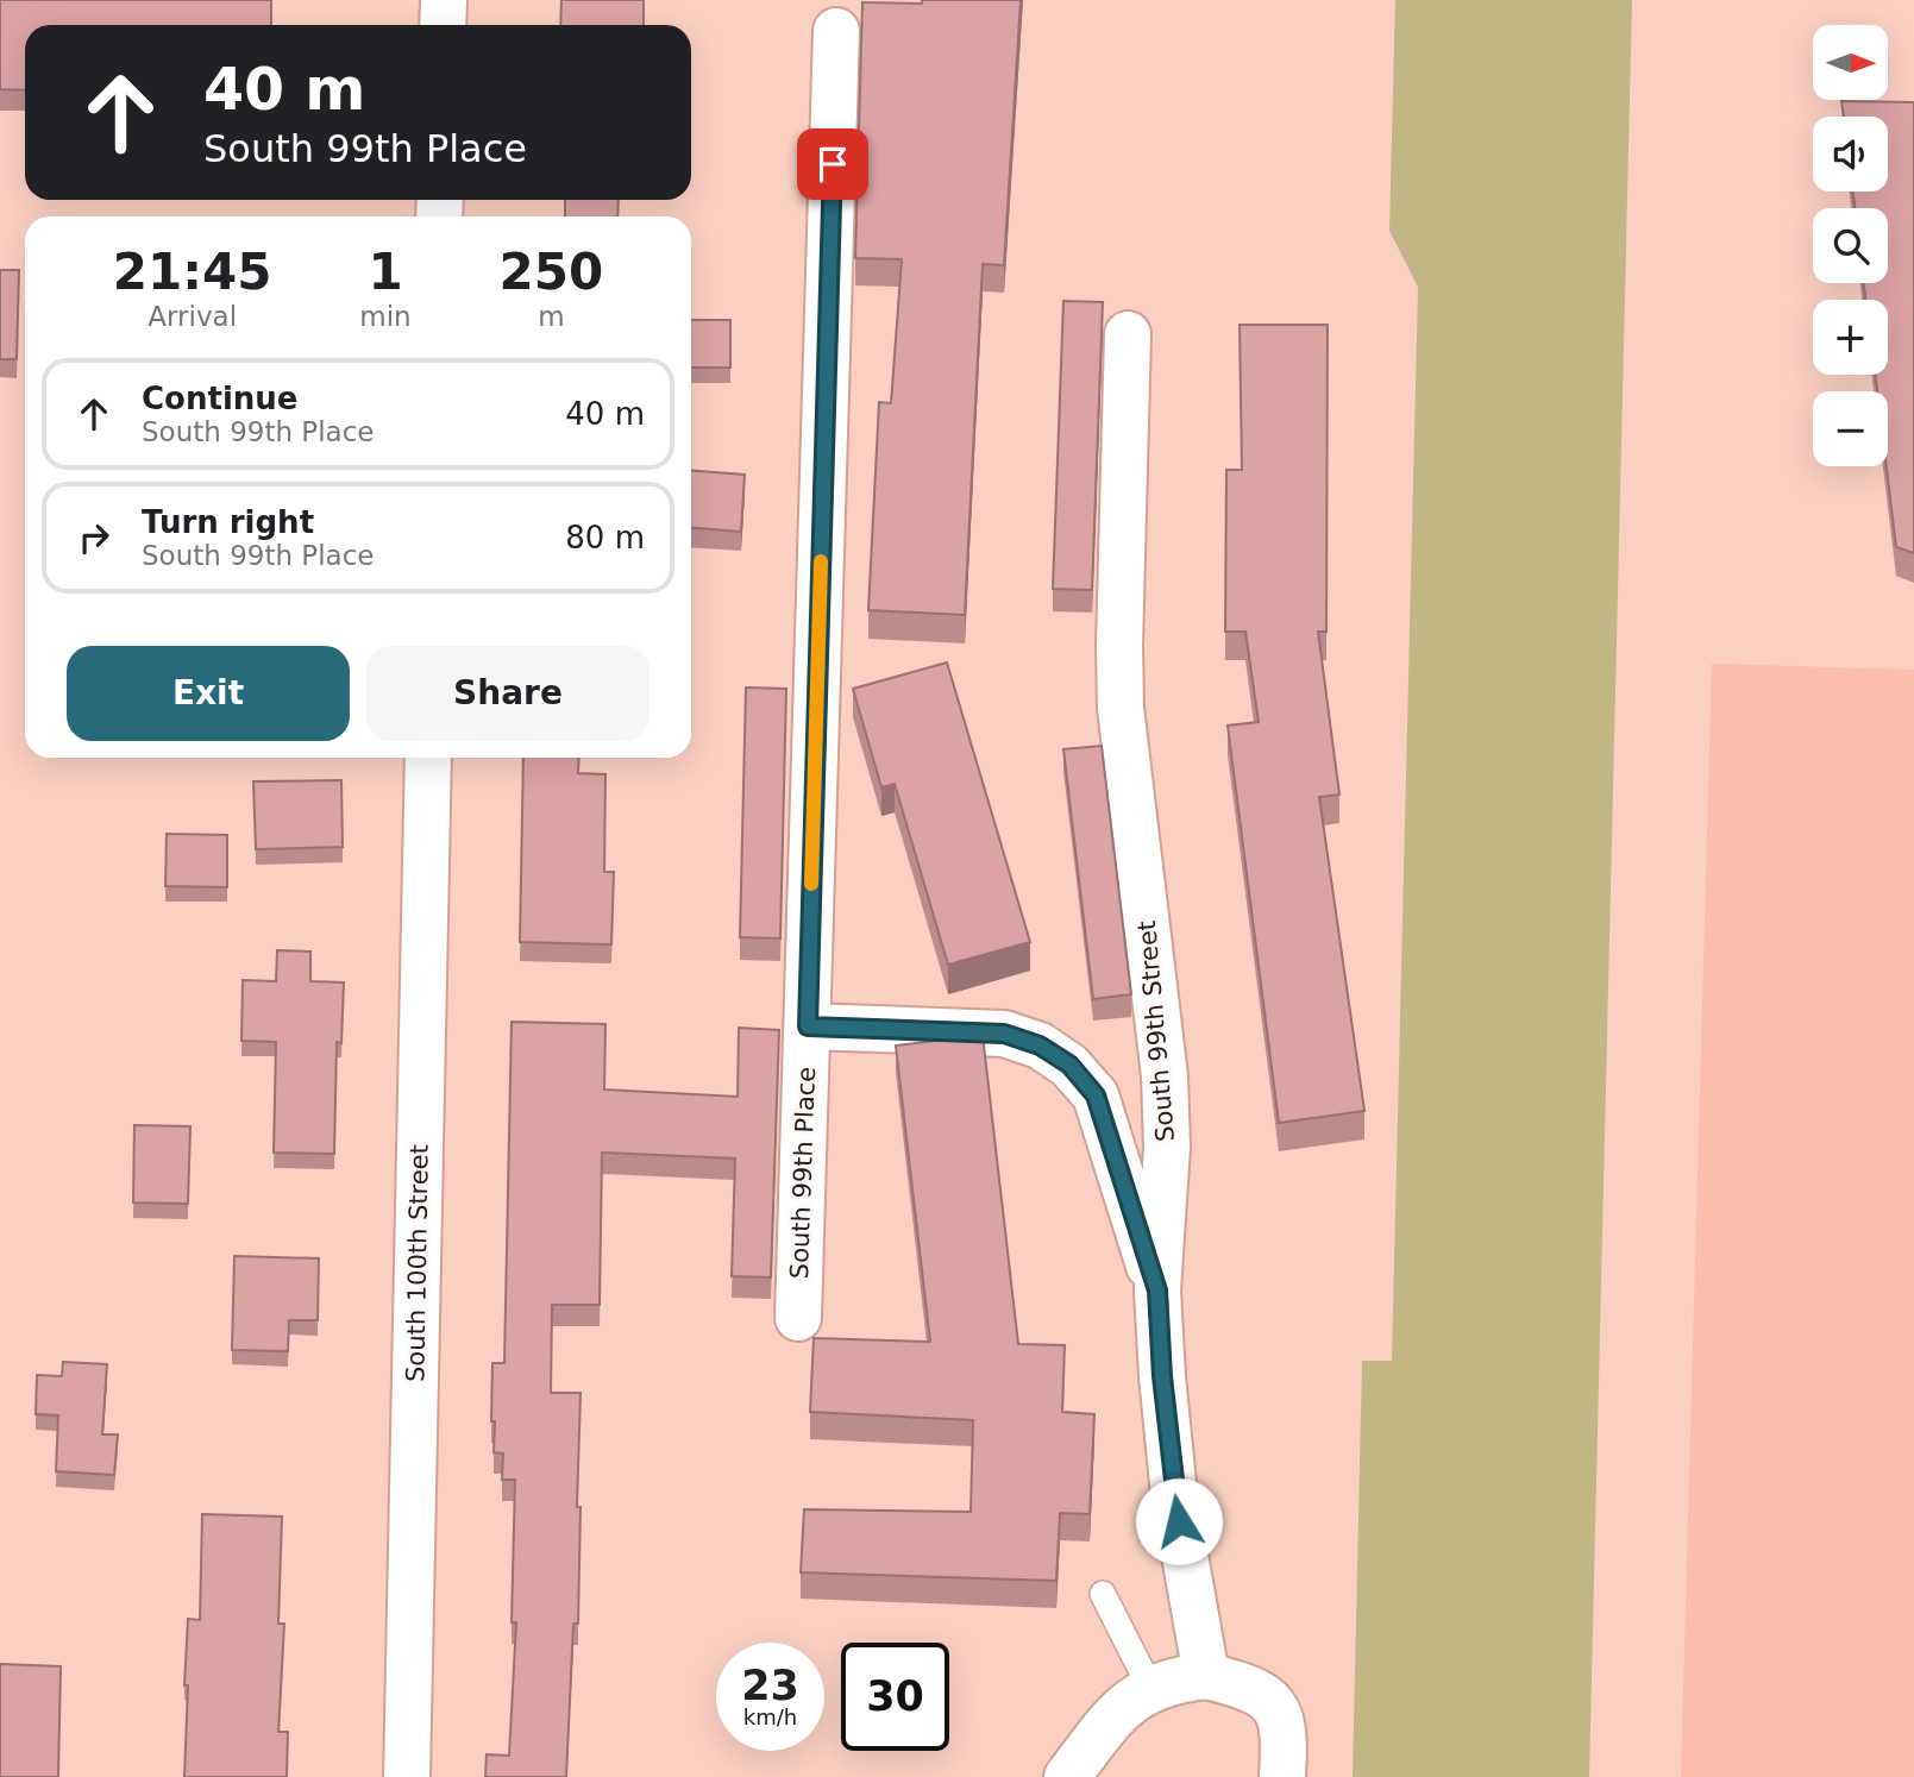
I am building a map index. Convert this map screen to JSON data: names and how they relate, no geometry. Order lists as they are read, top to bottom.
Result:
{
  "streets": {
    "street": ["South 99th Street", "South 99th Place", "South 100th Street"]
  },
  "north": "right",
  "page": {
    "map_buttons": ["+", "−"],
    "turn": ["40 m", "South 99th Place"],
    "eta": [
      "21:45",
      "Arrival",
      "1",
      "min",
      "250",
      "m"
    ],
    "list": [
      {
        "name": "Continue",
        "note": "South 99th Place",
        "value": "40 m"
      },
      {
        "name": "Turn right",
        "note": "South 99th Place",
        "value": "80 m"
      }
    ],
    "buttons": ["Exit", "Share"],
    "speed": "23 km/h",
    "limit": "30"
  }
}
